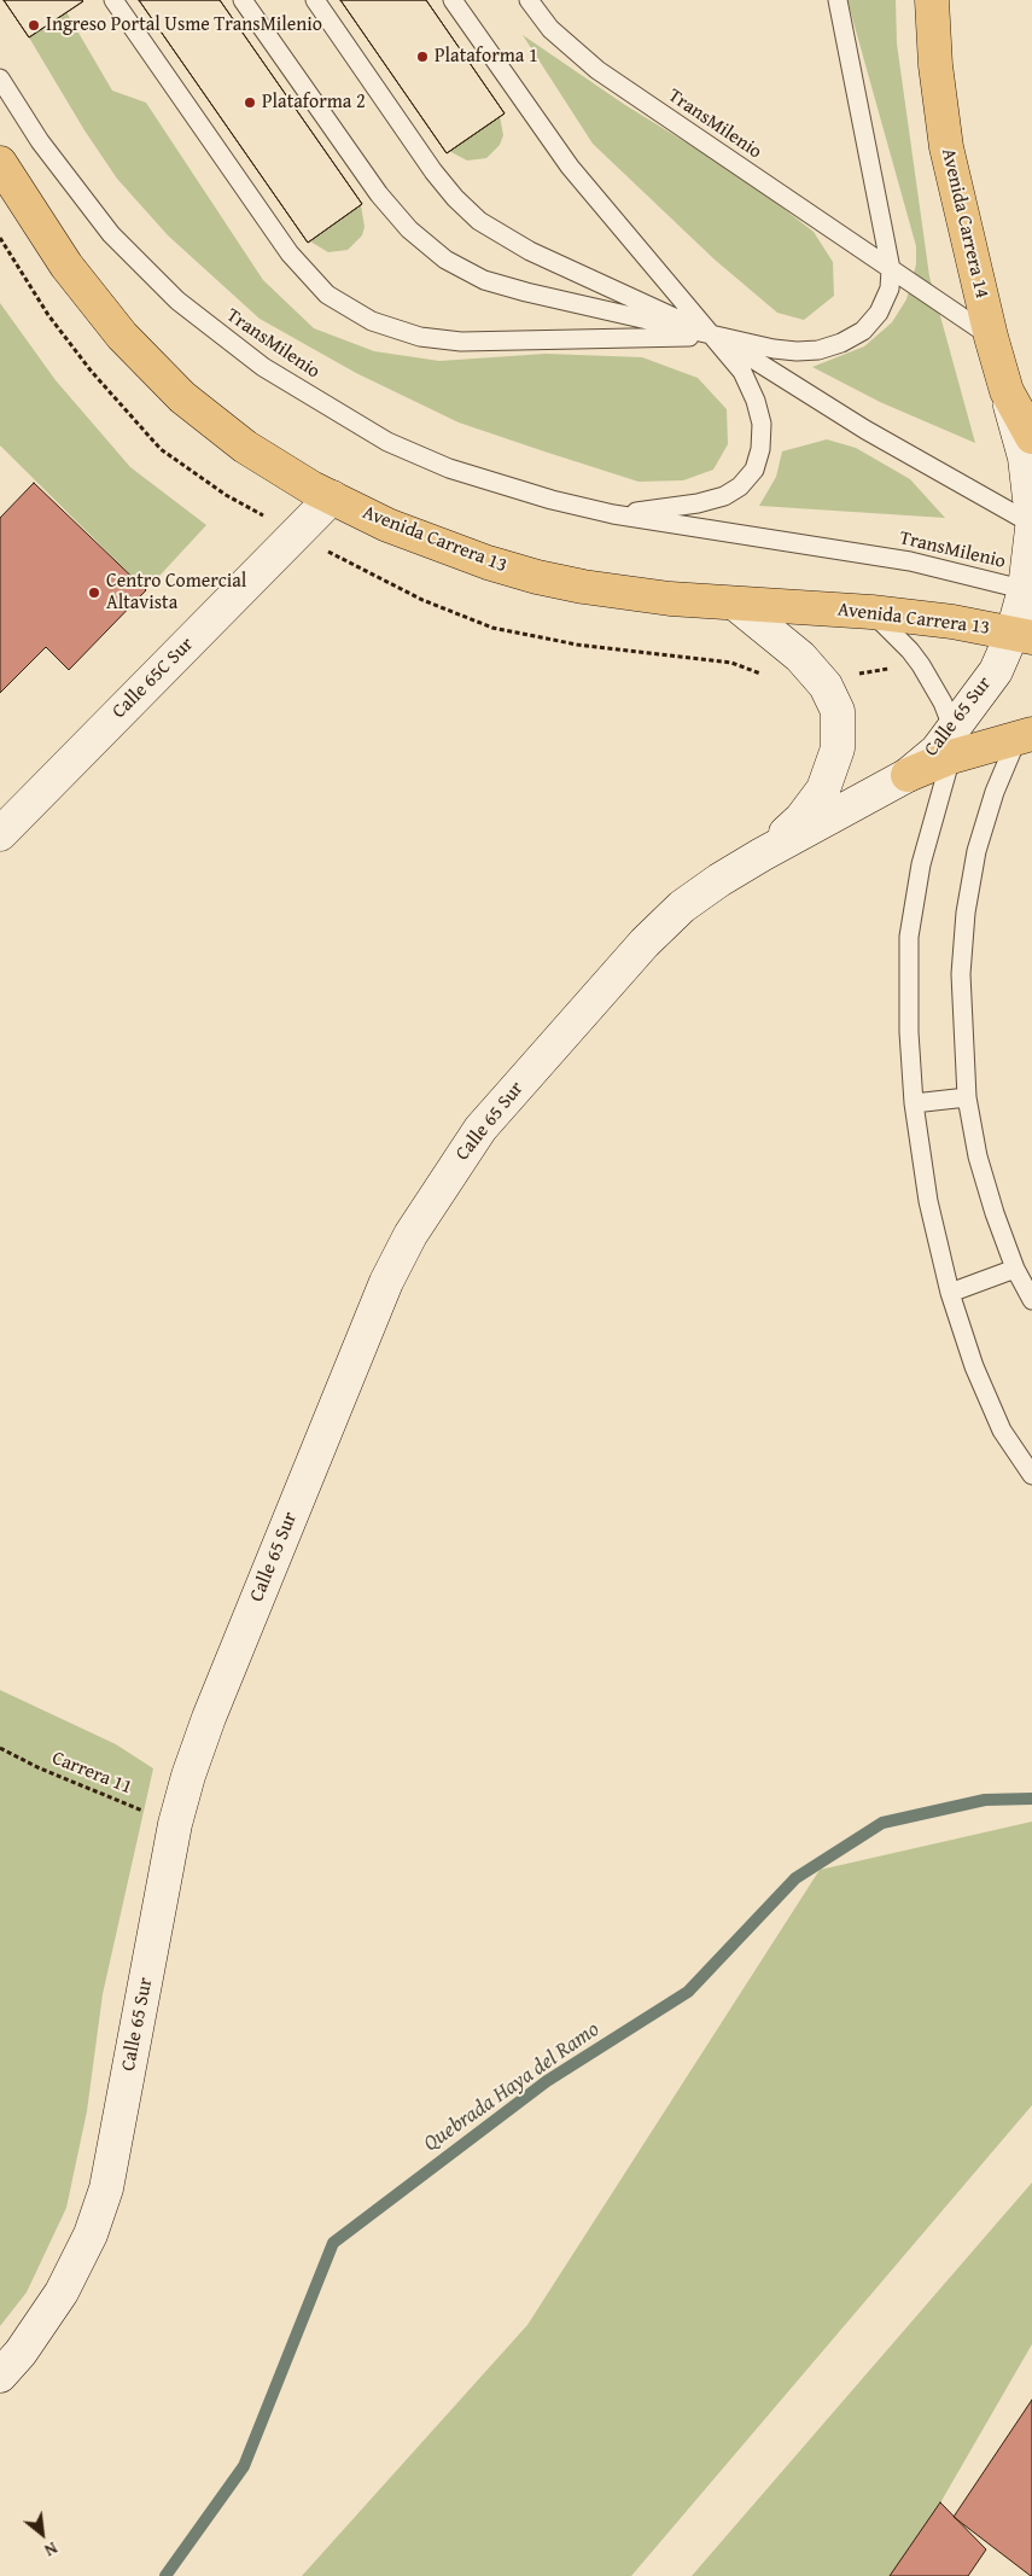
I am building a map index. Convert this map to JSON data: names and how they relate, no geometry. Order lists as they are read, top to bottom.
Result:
{
  "streets": {
    "main road": ["Avenida Carrera 14", "Avenida Carrera 13"],
    "street": ["Calle 65C Sur", "Calle 65 Sur"],
    "lane": ["TransMilenio"],
    "path": ["Carrera 11"]
  },
  "crossings": [
    ["TransMilenio", "Calle 65 Sur"],
    ["Avenida Carrera 13", "Calle 65C Sur"],
    ["Avenida Carrera 13", "Calle 65 Sur"],
    ["Calle 65 Sur", "Carrera 11"]
  ],
  "water": ["Quebrada Haya del Ramo"],
  "places": [
    "Ingreso Portal Usme TransMilenio",
    "Plataforma 1",
    "Plataforma 2",
    "Centro Comercial Altavista"
  ],
  "north": "bottom right"
}
